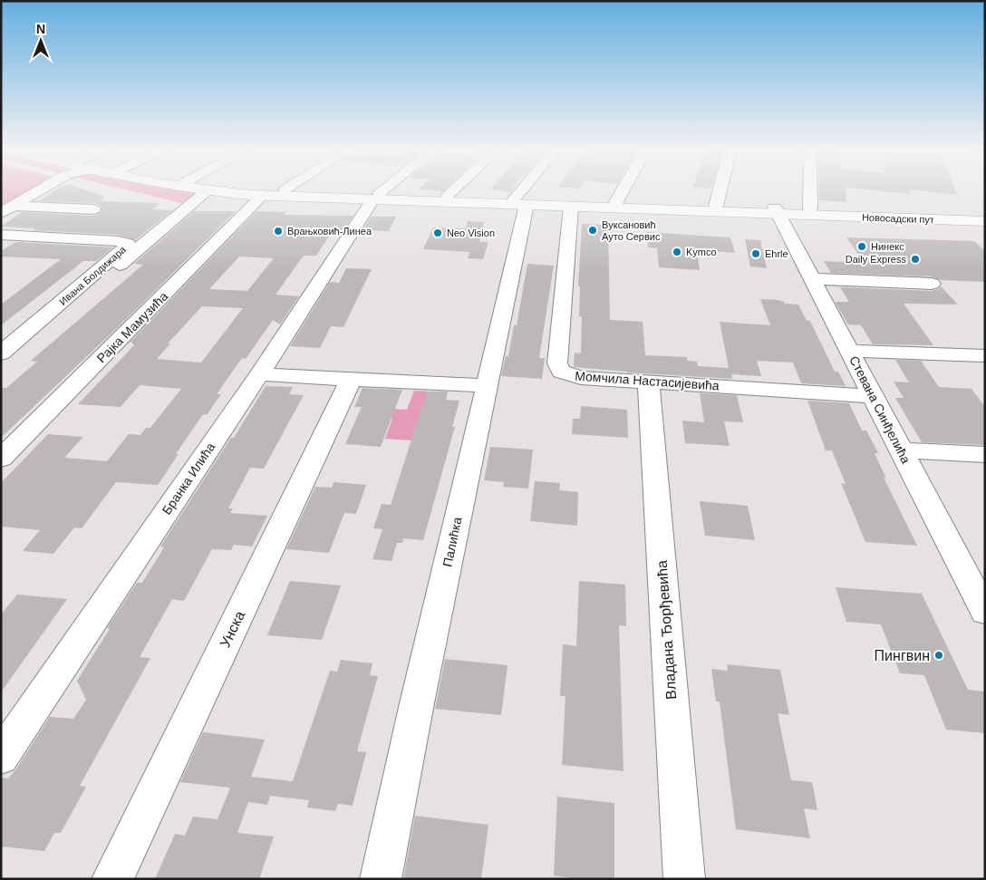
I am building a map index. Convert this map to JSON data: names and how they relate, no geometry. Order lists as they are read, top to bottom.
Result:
{
  "streets": {
    "main road": ["Новосадски пут"],
    "street": [
      "Ивана Болдижара",
      "Рајка Мамузића",
      "Момчила Настасијевића",
      "Стевана Синђелића",
      "Бранка Илића",
      "Палићка",
      "Унска",
      "Владана Ђорђевића"
    ]
  },
  "crossings": [
    ["Новосадски пут", "Рајка Мамузића"],
    ["Новосадски пут", "Момчила Настасијевића"],
    ["Новосадски пут", "Стевана Синђелића"],
    ["Новосадски пут", "Бранка Илића"],
    ["Новосадски пут", "Палићка"],
    ["Момчила Настасијевића", "Стевана Синђелића"],
    ["Момчила Настасијевића", "Владана Ђорђевића"]
  ],
  "places": [
    "Вуксановић Ауто Сервис",
    "Врањковић-Линеа",
    "Neo Vision",
    "Нинекс",
    "Kymco",
    "Ehrle",
    "Daily Express",
    "Пингвин"
  ],
  "north": "top"
}
